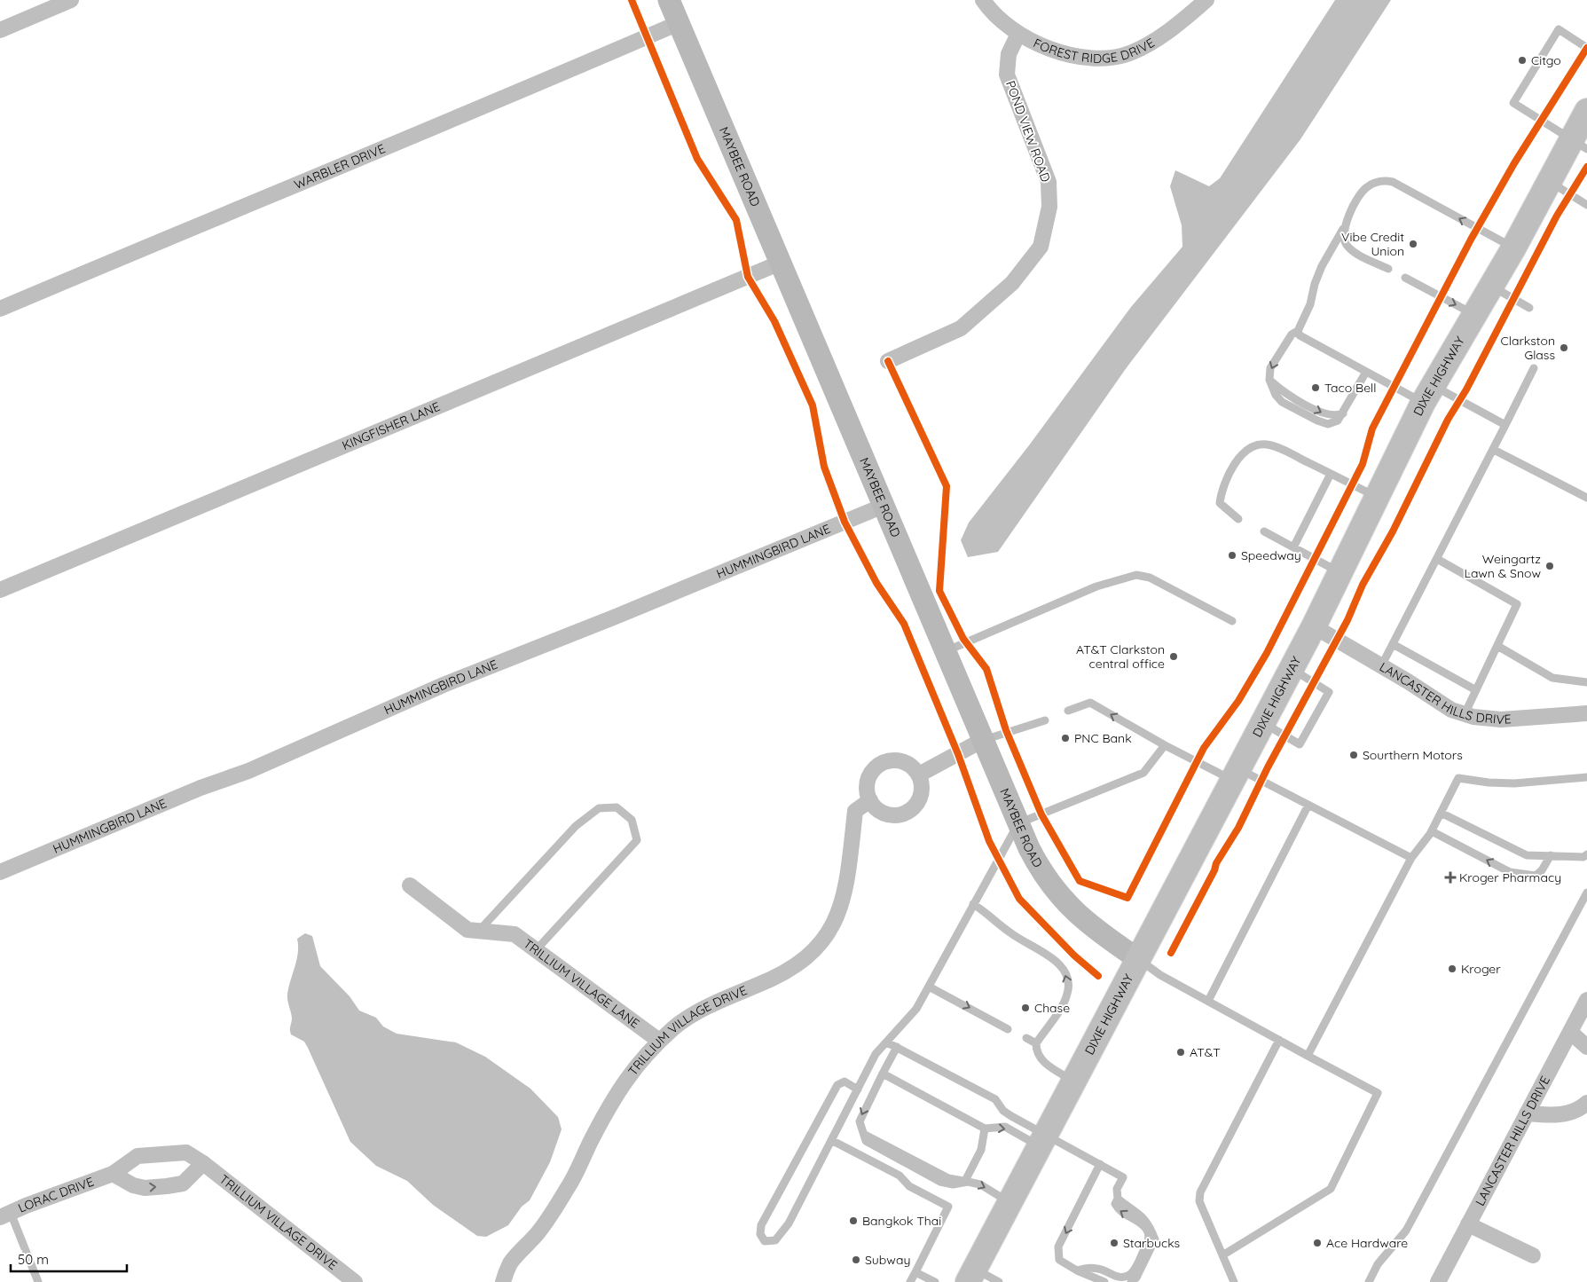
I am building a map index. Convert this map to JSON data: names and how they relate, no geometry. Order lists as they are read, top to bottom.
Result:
{
  "streets": {
    "main road": ["MAYBEE ROAD", "DIXIE HIGHWAY"],
    "street": [
      "FOREST RIDGE DRIVE",
      "POND VIEW ROAD",
      "WARBLER DRIVE",
      "KINGFISHER LANE",
      "HUMMINGBIRD LANE",
      "LANCASTER HILLS DRIVE",
      "TRILLIUM VILLAGE LANE",
      "TRILLIUM VILLAGE DRIVE",
      "LORAC DRIVE"
    ]
  },
  "crossings": [
    ["FOREST RIDGE DRIVE", "POND VIEW ROAD"],
    ["WARBLER DRIVE", "MAYBEE ROAD"],
    ["MAYBEE ROAD", "DIXIE HIGHWAY"],
    ["MAYBEE ROAD", "KINGFISHER LANE"],
    ["MAYBEE ROAD", "HUMMINGBIRD LANE"],
    ["DIXIE HIGHWAY", "LANCASTER HILLS DRIVE"],
    ["TRILLIUM VILLAGE LANE", "TRILLIUM VILLAGE DRIVE"],
    ["TRILLIUM VILLAGE DRIVE", "LORAC DRIVE"]
  ],
  "places": {
    "other": [
      "Citgo",
      "Vibe Credit Union",
      "Clarkston Glass",
      "Taco Bell",
      "Speedway",
      "Weingartz Lawn & Snow",
      "AT&T Clarkston central office",
      "PNC Bank",
      "Sourthern Motors",
      "Kroger",
      "Chase",
      "AT&T",
      "Bangkok Thai",
      "Starbucks",
      "Ace Hardware",
      "Subway"
    ],
    "health": ["Kroger Pharmacy"]
  },
  "scale_bar": "50 m"
}
